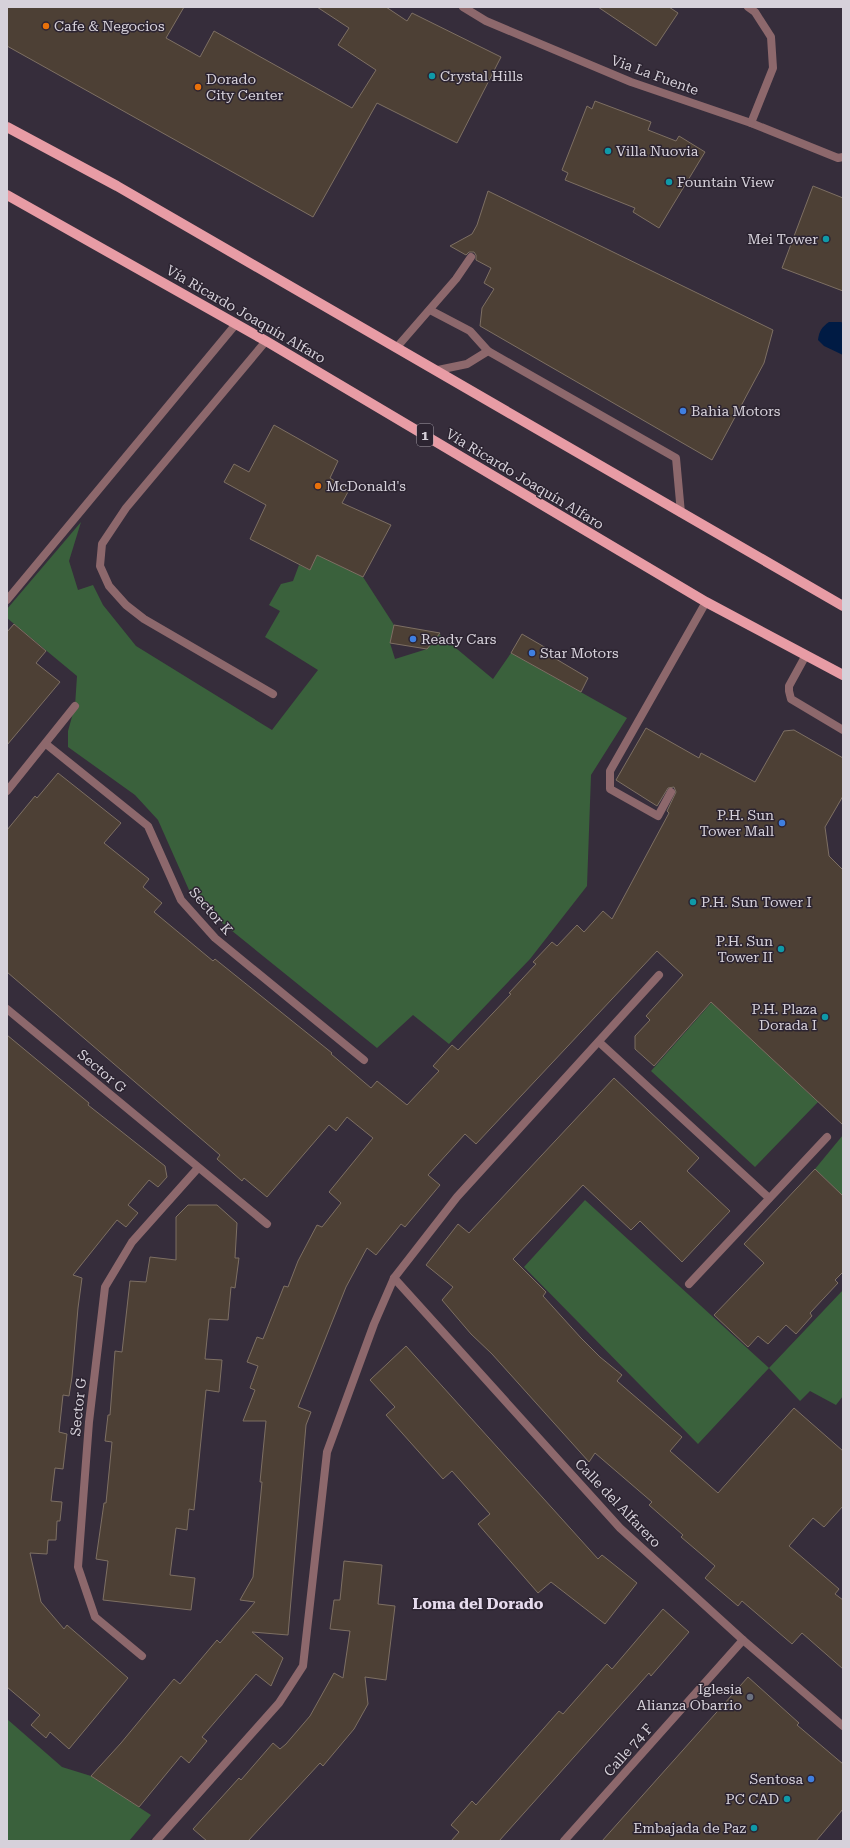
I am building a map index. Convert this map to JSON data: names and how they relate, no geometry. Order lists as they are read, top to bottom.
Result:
{
  "streets": {
    "main road": ["Vía Ricardo Joaquín Alfaro", "1"],
    "street": [
      "Via La Fuente",
      "Sector K",
      "Sector G",
      "Calle del Alfarero",
      "Calle 74 F"
    ]
  },
  "crossings": [
    ["Calle del Alfarero", "Calle 74 F"]
  ],
  "districts": ["Loma del Dorado"],
  "places": [
    "Cafe & Negocios",
    "Crystal Hills",
    "Dorado City Center",
    "Villa Nuovia",
    "Fountain View",
    "Mei Tower",
    "Bahia Motors",
    "McDonald's",
    "Ready Cars",
    "Star Motors",
    "P.H. Sun Tower Mall",
    "P.H. Sun Tower I",
    "P.H. Sun Tower II",
    "P.H. Plaza Dorada I",
    "Iglesia Alianza Obarrio",
    "Sentosa",
    "PC CAD",
    "Embajada de Paz"
  ]
}
